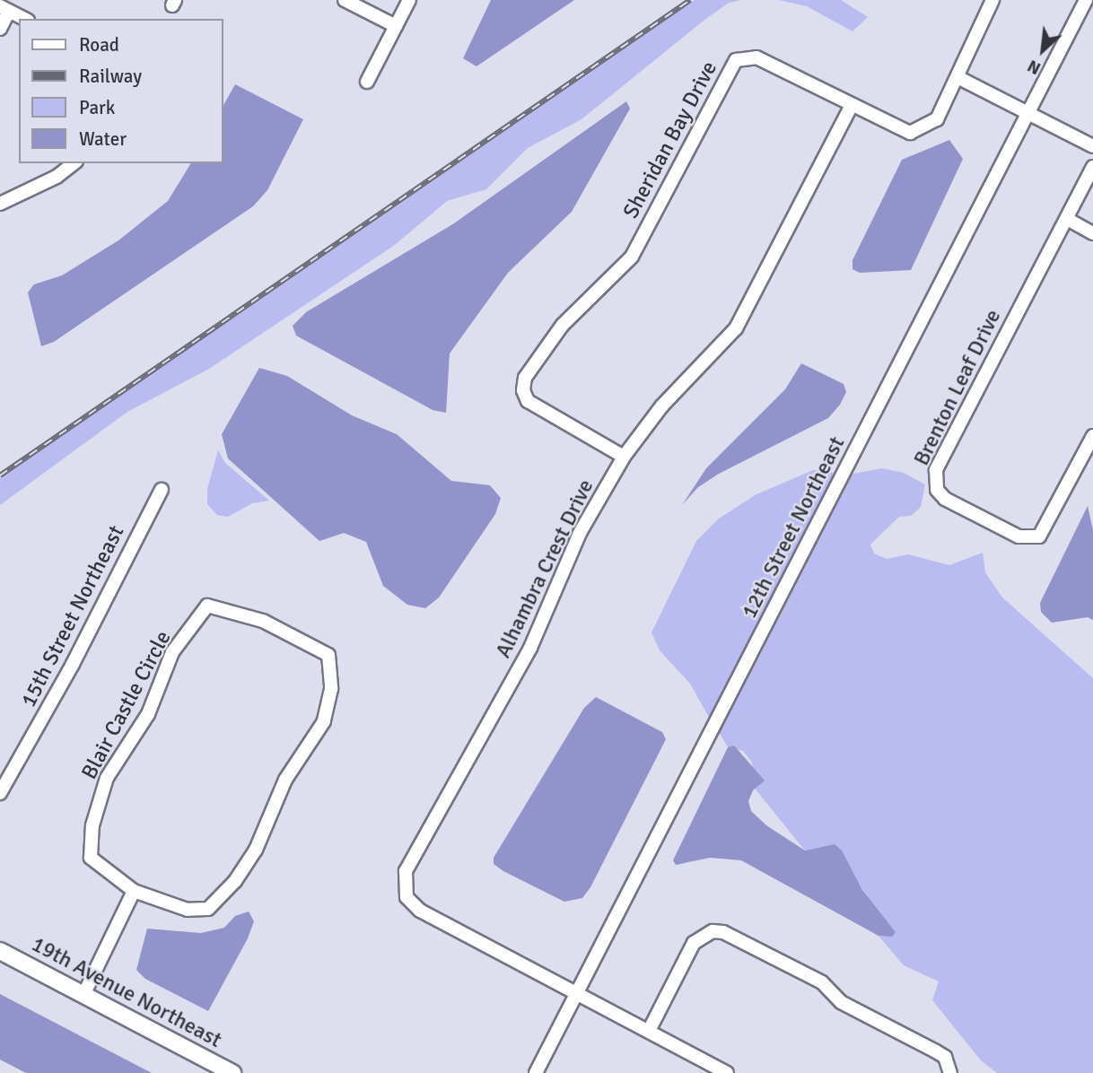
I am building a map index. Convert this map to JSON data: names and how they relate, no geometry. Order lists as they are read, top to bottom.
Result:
{
  "streets": {
    "street": [
      "Sheridan Bay Drive",
      "Brenton Leaf Drive",
      "12th Street Northeast",
      "Alhambra Crest Drive",
      "15th Street Northeast",
      "Blair Castle Circle",
      "19th Avenue Northeast"
    ]
  },
  "crossings": [
    ["Sheridan Bay Drive", "Alhambra Crest Drive"],
    ["12th Street Northeast", "Alhambra Crest Drive"]
  ],
  "legend": [
    "Road",
    "Railway",
    "Park",
    "Water"
  ],
  "north": "bottom left"
}
